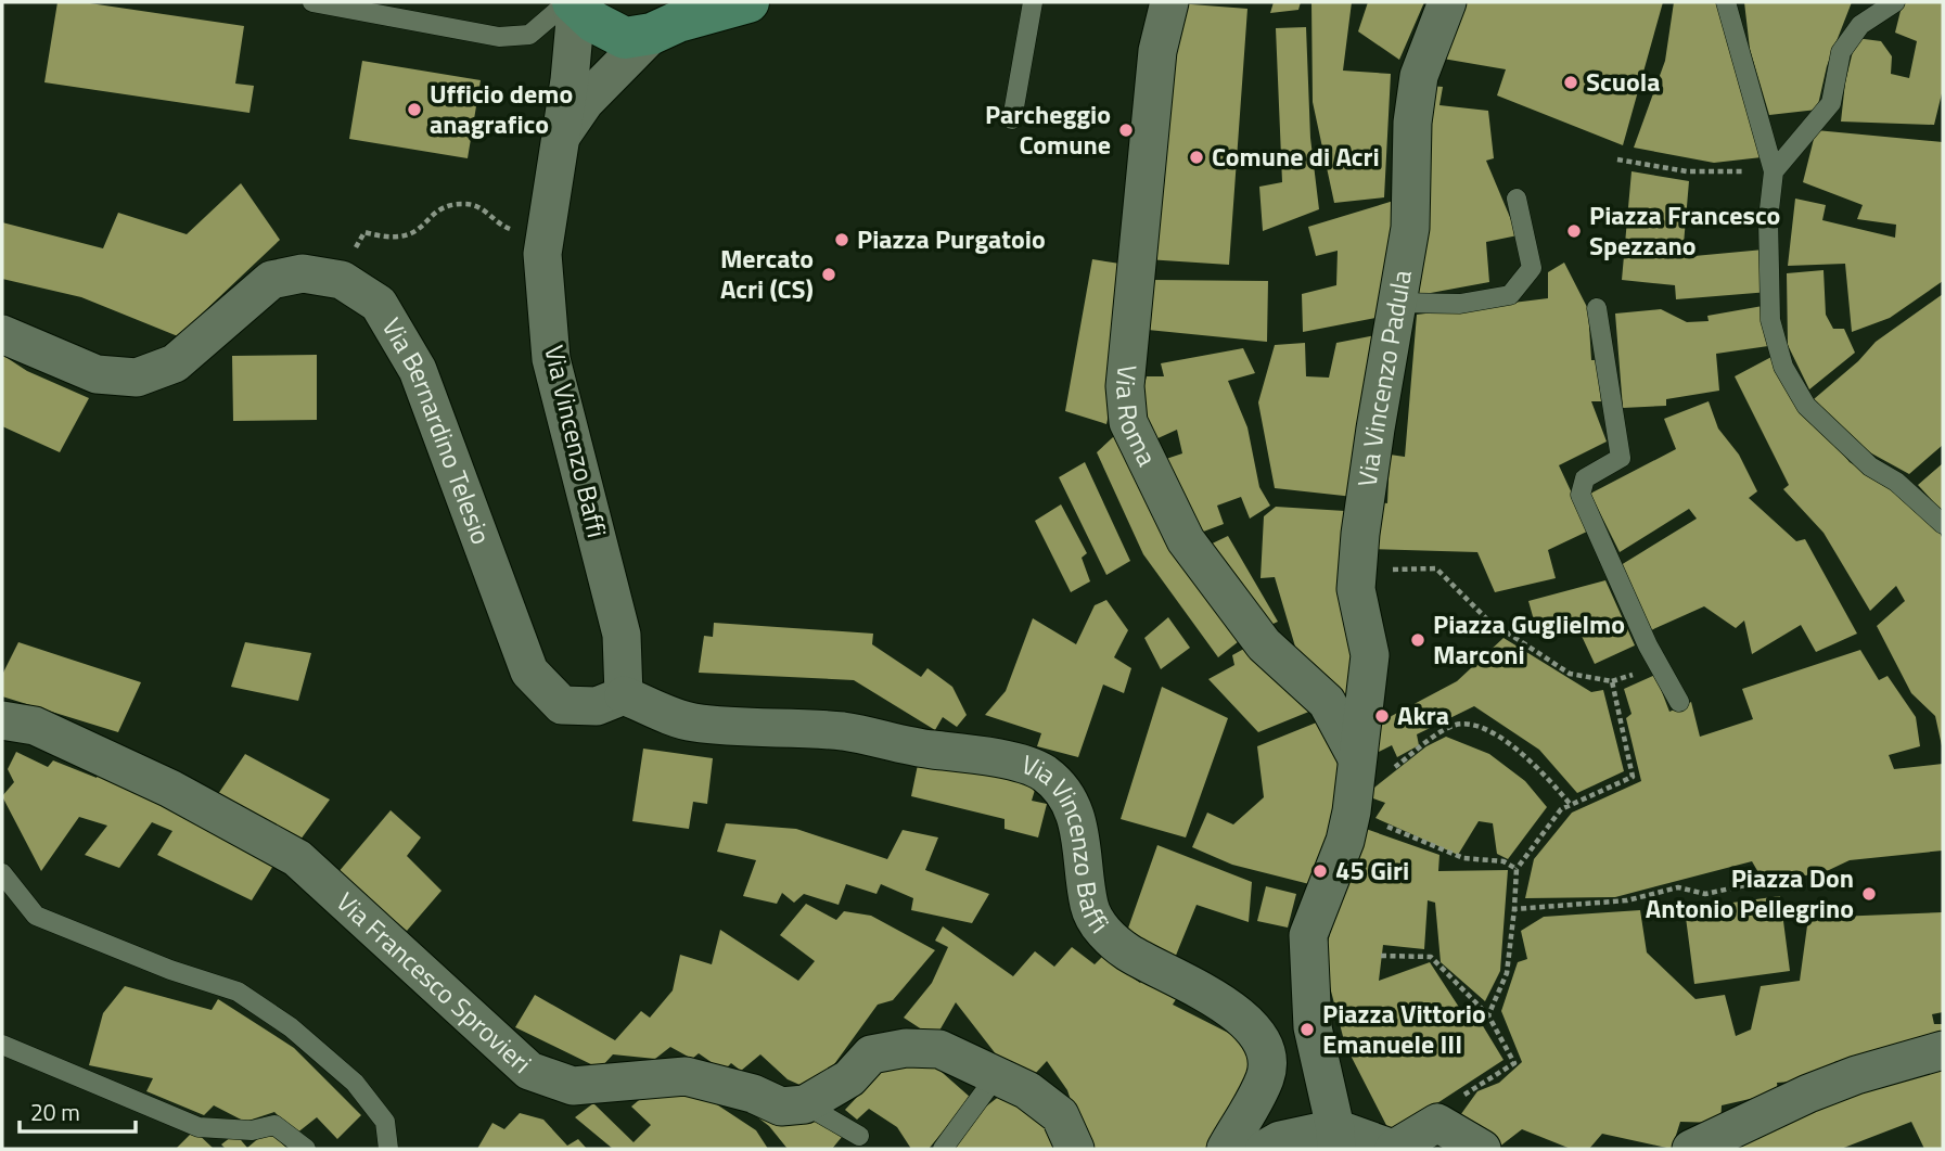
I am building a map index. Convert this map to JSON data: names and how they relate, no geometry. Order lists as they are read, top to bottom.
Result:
{
  "streets": {
    "street": [
      "Via Vincenzo Padula",
      "Via Roma",
      "Via Bernardino Telesio",
      "Via Vincenzo Baffi",
      "Via Francesco Sprovieri"
    ]
  },
  "crossings": [
    ["Via Vincenzo Padula", "Via Roma"],
    ["Via Bernardino Telesio", "Via Vincenzo Baffi"]
  ],
  "places": [
    "Scuola",
    "Ufficio demo anagrafico",
    "Parcheggio Comune",
    "Comune di Acri",
    "Piazza Francesco Spezzano",
    "Piazza Purgatoio",
    "Mercato Acri (CS)",
    "Piazza Guglielmo Marconi",
    "Akra",
    "45 Giri",
    "Piazza Don Antonio Pellegrino",
    "Piazza Vittorio Emanuele III"
  ],
  "scale_bar": "20 m"
}
